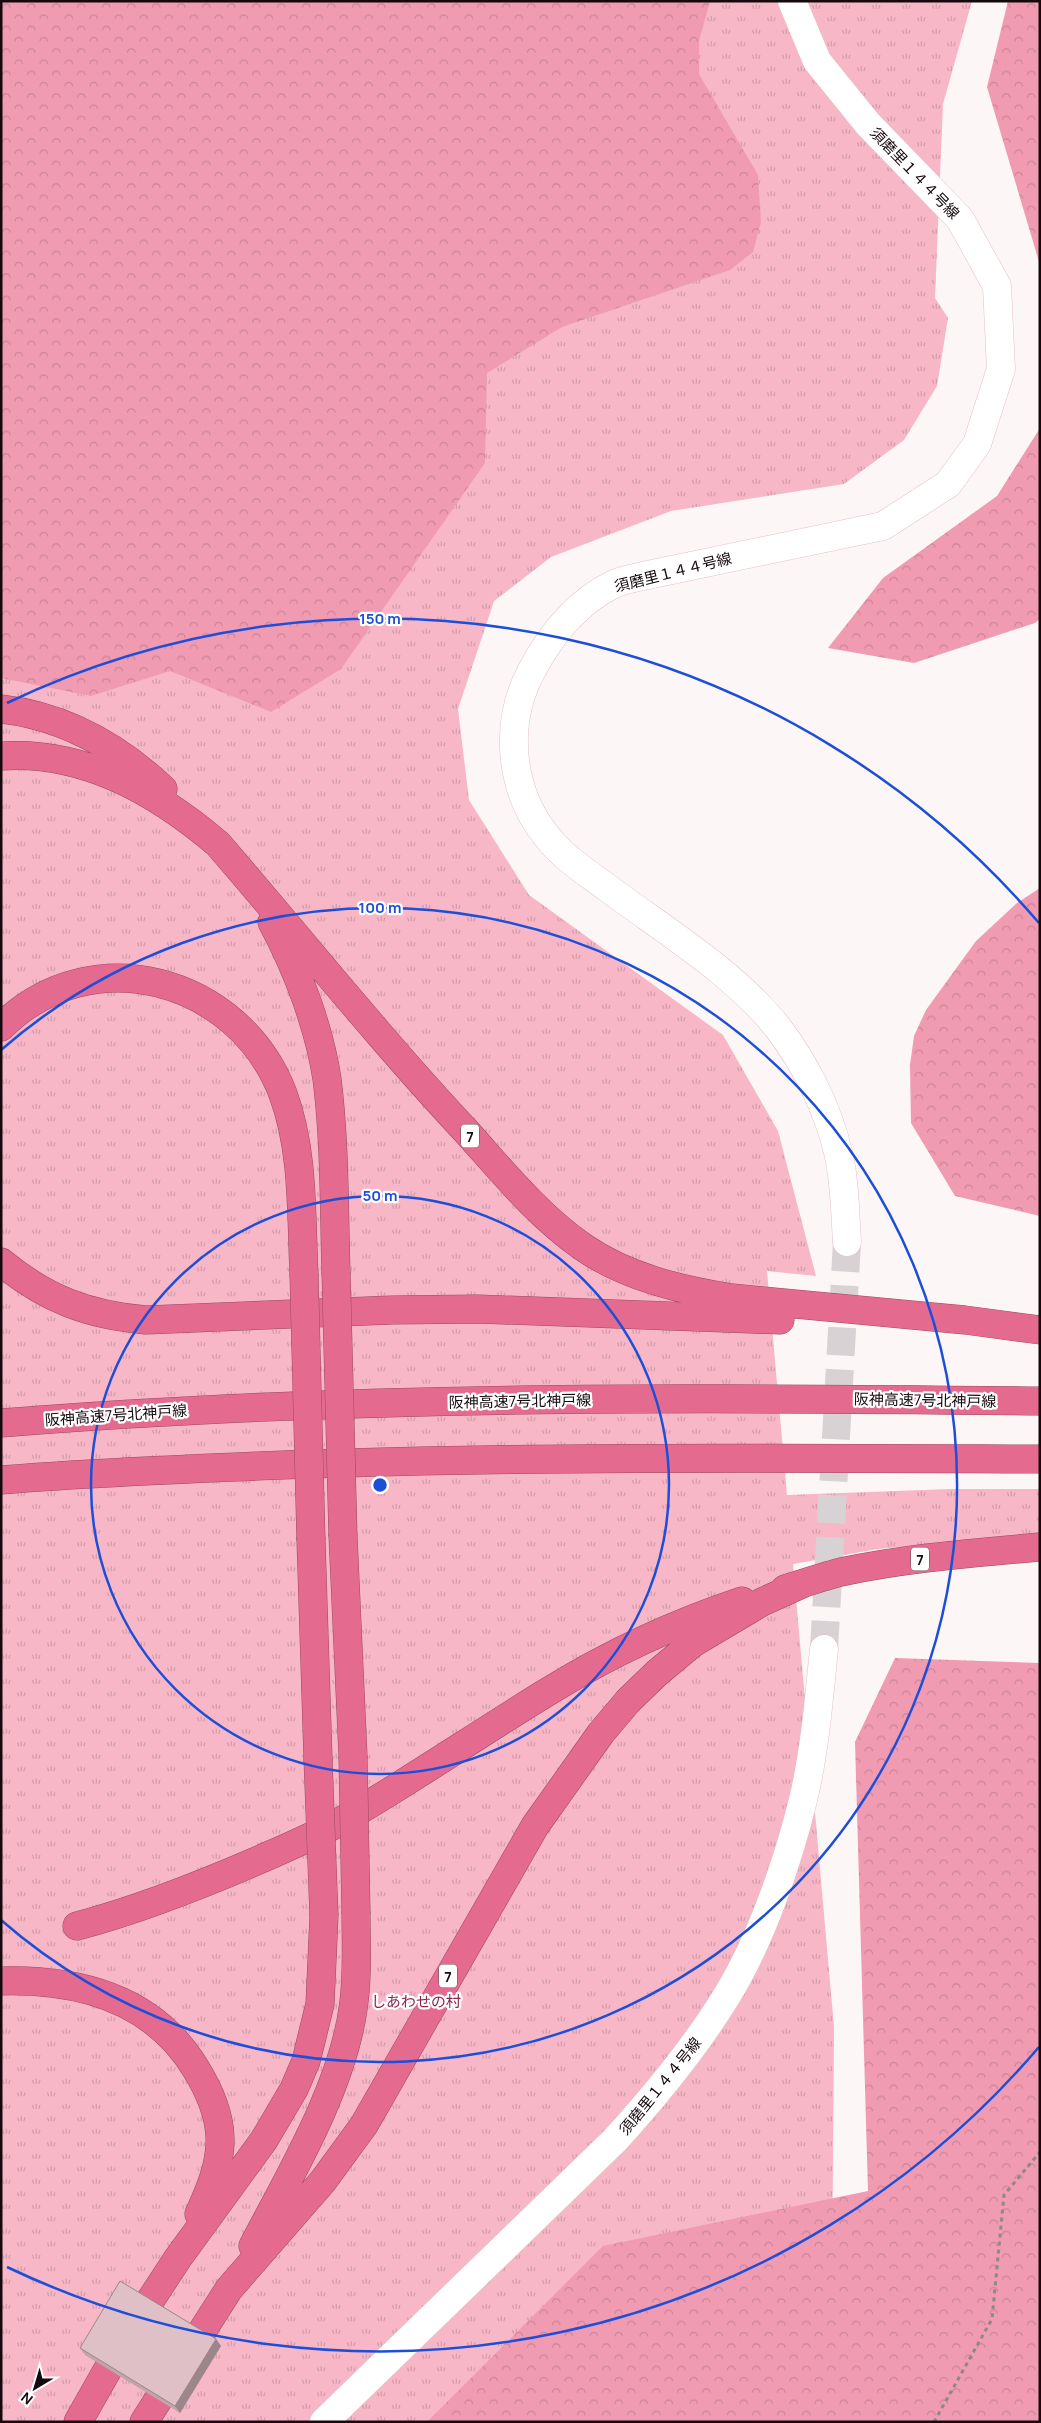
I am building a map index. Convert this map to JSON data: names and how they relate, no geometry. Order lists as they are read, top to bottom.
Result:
{
  "streets": {
    "highway": ["7", "阪神高速7号北神戸線"],
    "street": ["須磨里１４４号線"]
  },
  "parks": ["しあわせの村"],
  "north": "bottom left",
  "rings": ["150 m", "100 m", "50 m"]
}
